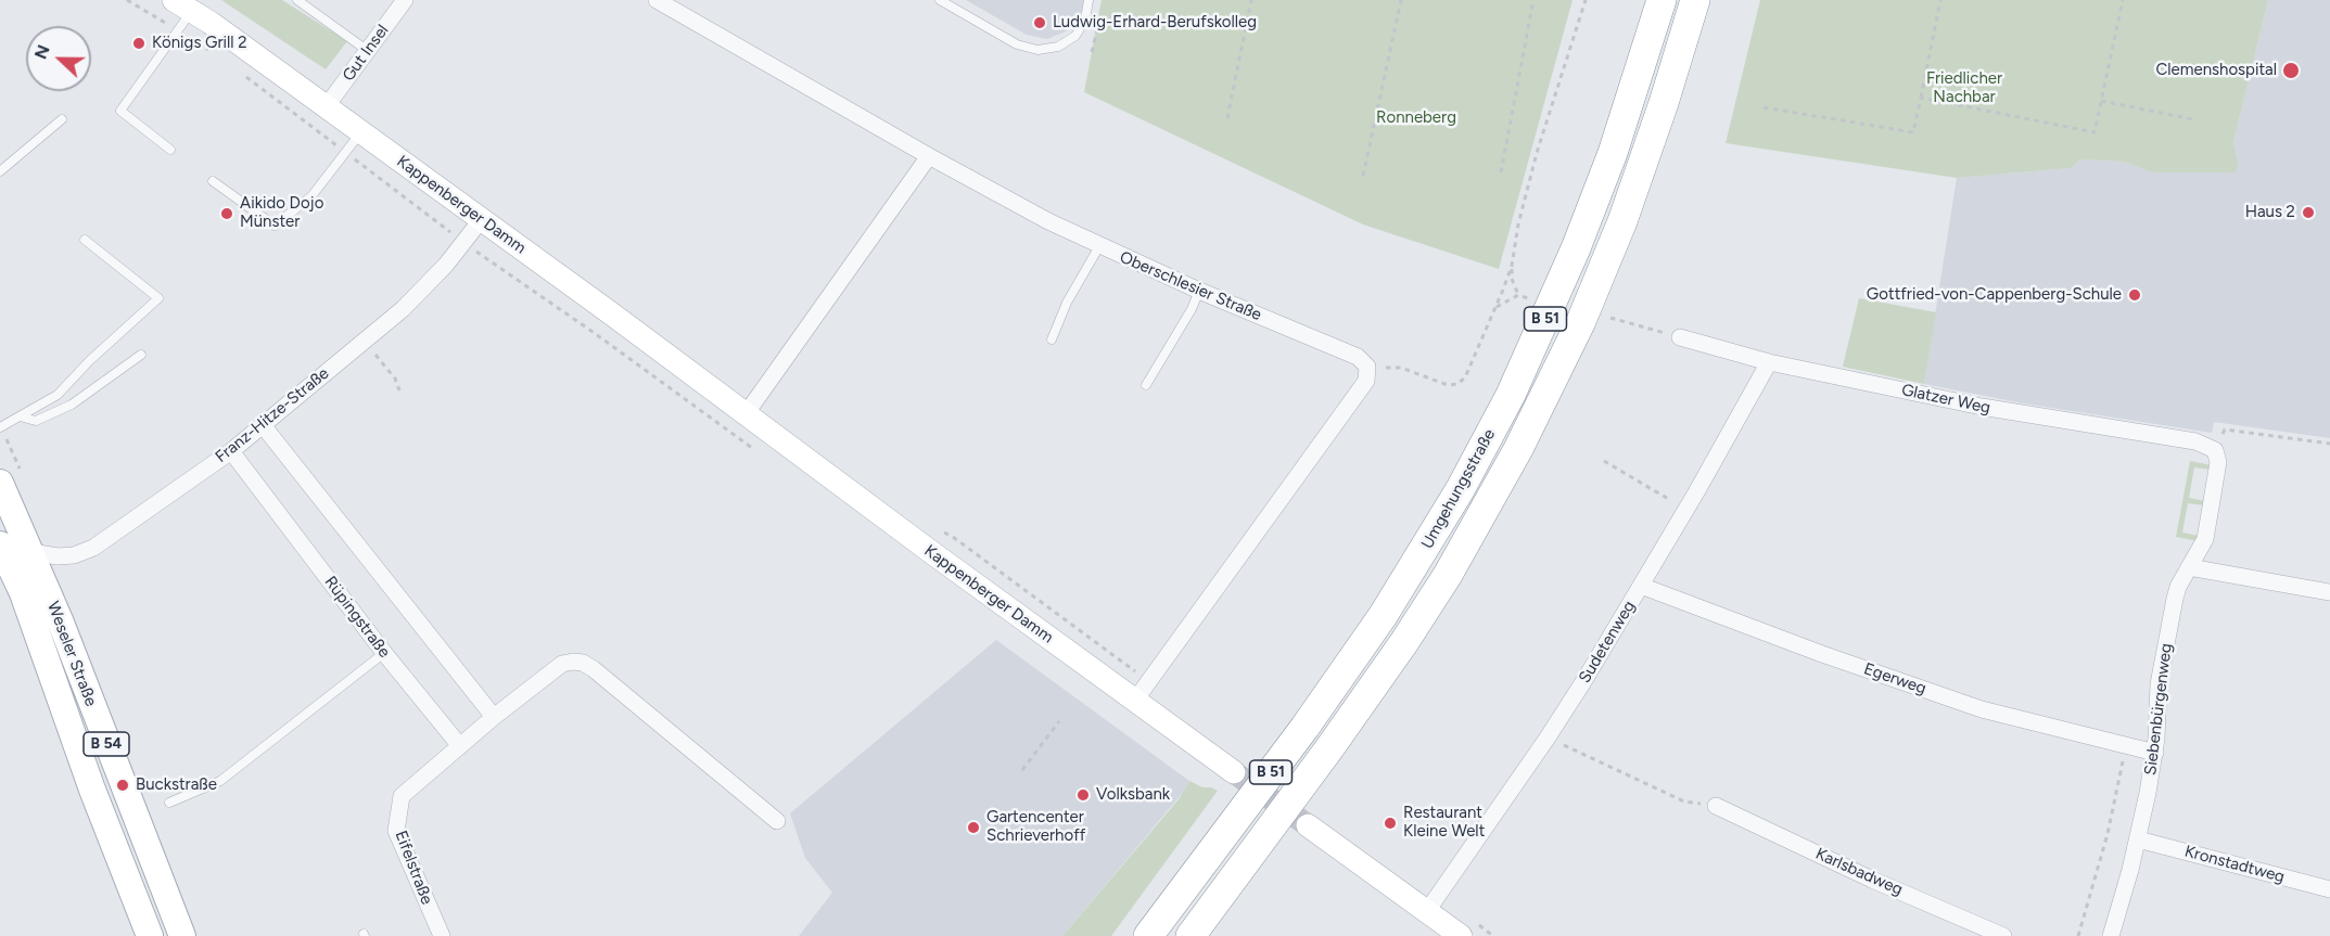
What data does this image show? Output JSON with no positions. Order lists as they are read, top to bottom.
{
  "streets": {
    "highway": ["B 51", "Umgehungsstraße"],
    "main road": ["Kappenberger Damm", "Weseler Straße", "B 54"],
    "street": [
      "Gut Insel",
      "Oberschlesier Straße",
      "Glatzer Weg",
      "Franz-Hitze-Straße",
      "Rüpingstraße",
      "Sudetenweg",
      "Egerweg",
      "Siebenbürgenweg",
      "Kronstadtweg",
      "Eifelstraße",
      "Karlsbadweg"
    ]
  },
  "crossings": [
    ["Gut Insel", "Kappenberger Damm"],
    ["Kappenberger Damm", "Franz-Hitze-Straße"],
    ["B 51", "Umgehungsstraße"],
    ["Glatzer Weg", "Sudetenweg"],
    ["Glatzer Weg", "Siebenbürgenweg"],
    ["Franz-Hitze-Straße", "Rüpingstraße"],
    ["Franz-Hitze-Straße", "Weseler Straße"],
    ["Rüpingstraße", "Eifelstraße"],
    ["Sudetenweg", "Egerweg"],
    ["Egerweg", "Siebenbürgenweg"],
    ["Siebenbürgenweg", "Kronstadtweg"]
  ],
  "parks": ["Friedlicher Nachbar", "Ronneberg"],
  "places": [
    "Ludwig-Erhard-Berufskolleg",
    "Königs Grill 2",
    "Clemenshospital",
    "Haus 2",
    "Aikido Dojo Münster",
    "Gottfried-von-Cappenberg-Schule",
    "Buckstraße",
    "Volksbank",
    "Restaurant Kleine Welt",
    "Gartencenter Schrieverhoff"
  ],
  "north": "left"
}
